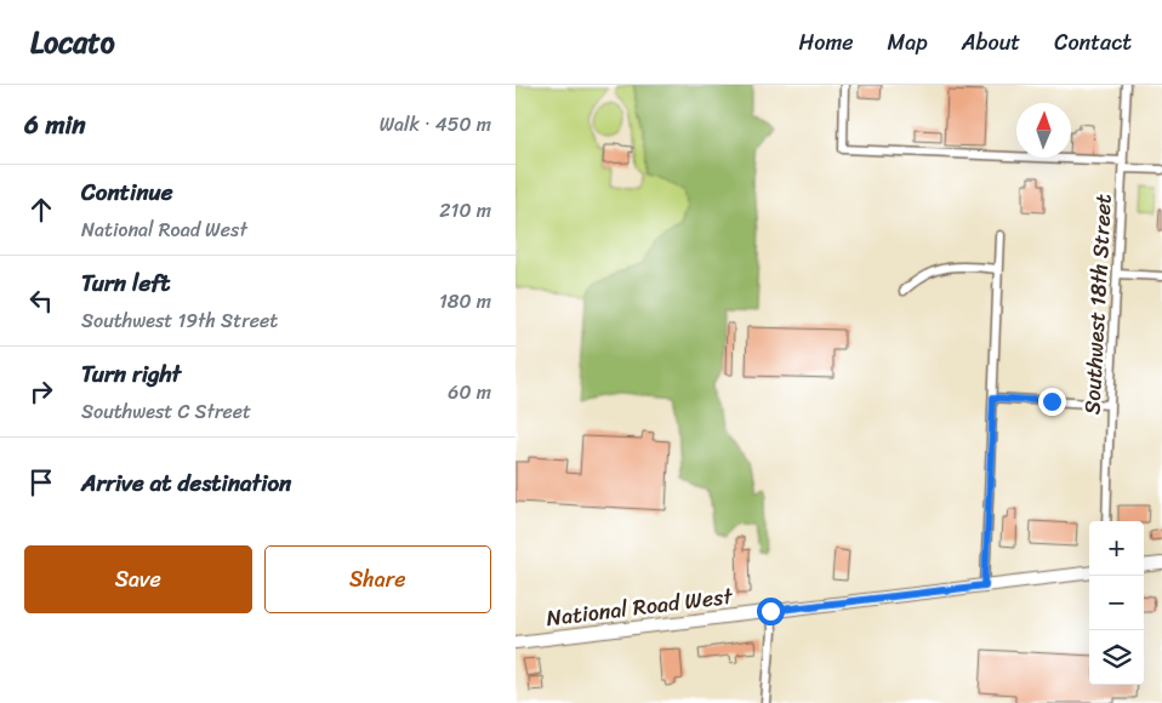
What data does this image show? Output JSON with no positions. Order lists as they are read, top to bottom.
{
  "streets": {
    "main road": ["National Road West"],
    "street": ["Southwest 18th Street"]
  },
  "north": "top",
  "page": {
    "header": "Locato",
    "nav": [
      "Home",
      "Map",
      "About",
      "Contact"
    ],
    "heading": ["6 min", "Walk · 450 m"],
    "list": [
      ["Continue", "National Road West", "210 m"],
      ["Turn left", "Southwest 19th Street", "180 m"],
      ["Turn right", "Southwest C Street", "60 m"],
      "Arrive at destination"
    ],
    "map_buttons": ["+", "−"],
    "buttons": ["Save", "Share"]
  }
}
